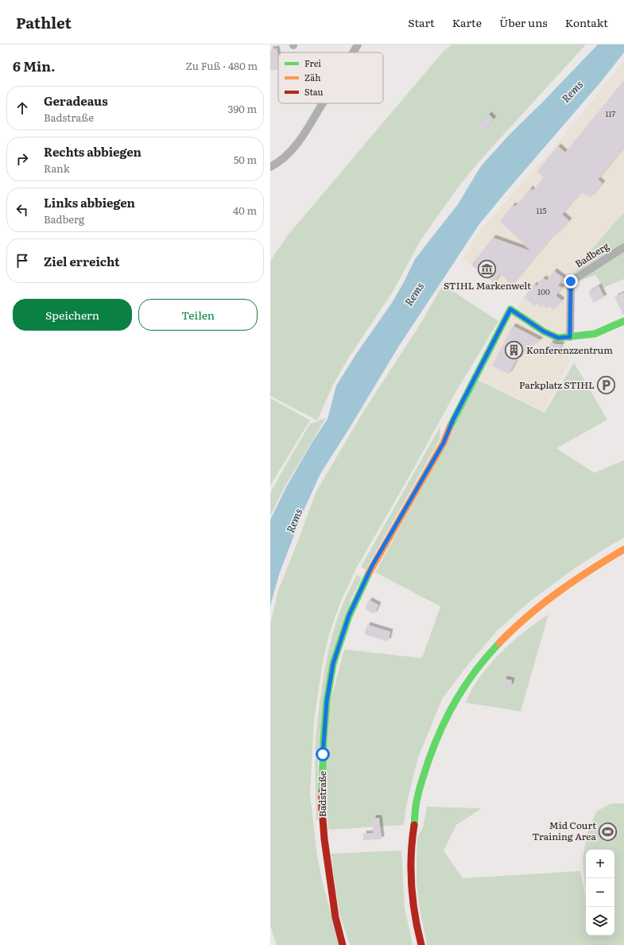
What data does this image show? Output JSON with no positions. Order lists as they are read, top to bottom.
{
  "streets": {
    "street": ["Badberg", "Badstraße"]
  },
  "crossings": [
    ["Badberg", "Badstraße"]
  ],
  "water": ["Rems"],
  "places": {
    "museum": ["STIHL Markenwelt"],
    "building": ["Konferenzzentrum"],
    "parking": ["Parkplatz STIHL"],
    "sports": ["Mid Court Training Area"]
  },
  "house_numbers": ["117", "115", "100"],
  "legend": ["Frei", "Zäh", "Stau"],
  "page": {
    "header": "Pathlet",
    "nav": [
      "Start",
      "Karte",
      "Über uns",
      "Kontakt"
    ],
    "heading": ["6 Min.", "Zu Fuß · 480 m"],
    "list": [
      ["Geradeaus", "Badstraße", "390 m"],
      ["Rechts abbiegen", "Rank", "50 m"],
      ["Links abbiegen", "Badberg", "40 m"],
      "Ziel erreicht"
    ],
    "buttons": ["Speichern", "Teilen"],
    "map_buttons": ["+", "−"]
  }
}
